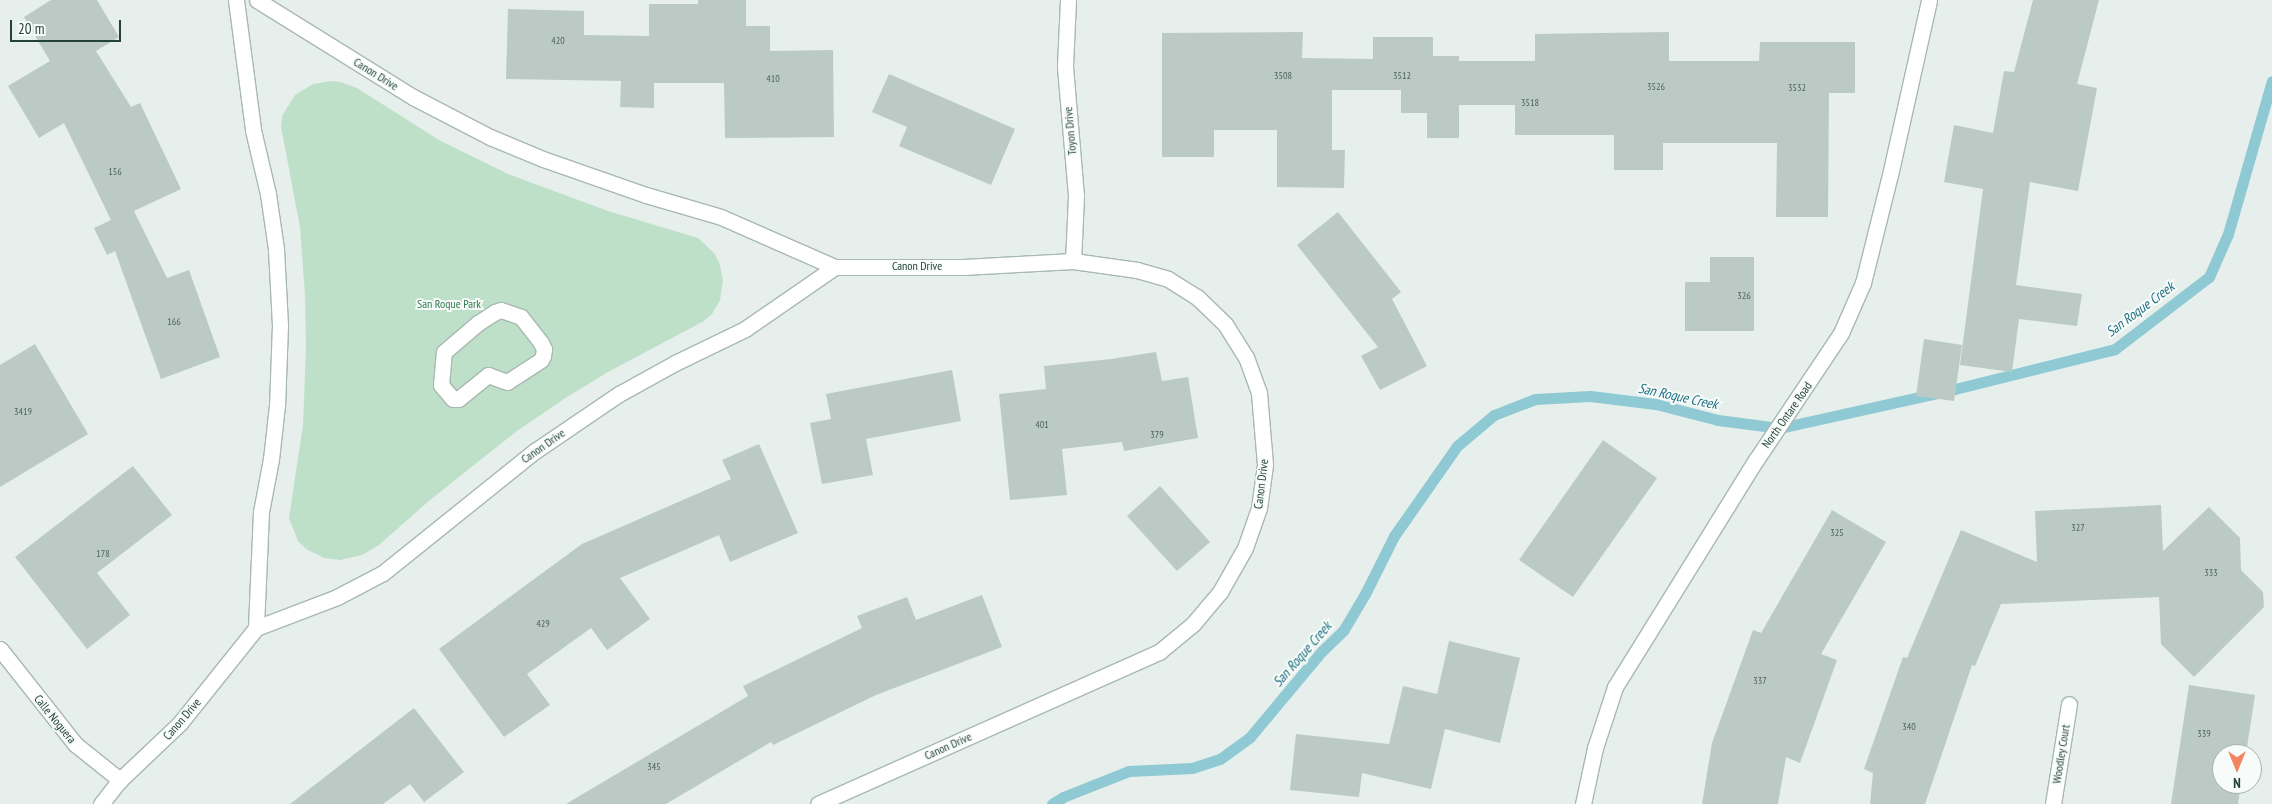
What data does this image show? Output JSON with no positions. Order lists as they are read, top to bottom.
{
  "streets": {
    "street": [
      "Canon Drive",
      "Toyon Drive",
      "North Ontare Road",
      "Calle Noguera",
      "Woodley Court"
    ]
  },
  "crossings": [
    ["Canon Drive", "Toyon Drive"],
    ["Canon Drive", "Calle Noguera"]
  ],
  "water": ["San Roque Creek"],
  "parks": ["San Roque Park"],
  "house_numbers": [
    "420",
    "3508",
    "3512",
    "410",
    "3526",
    "3532",
    "3518",
    "156",
    "326",
    "166",
    "3419",
    "401",
    "379",
    "327",
    "325",
    "178",
    "333",
    "429",
    "337",
    "340",
    "339",
    "345"
  ],
  "scale_bar": "20 m",
  "north": "bottom"
}
